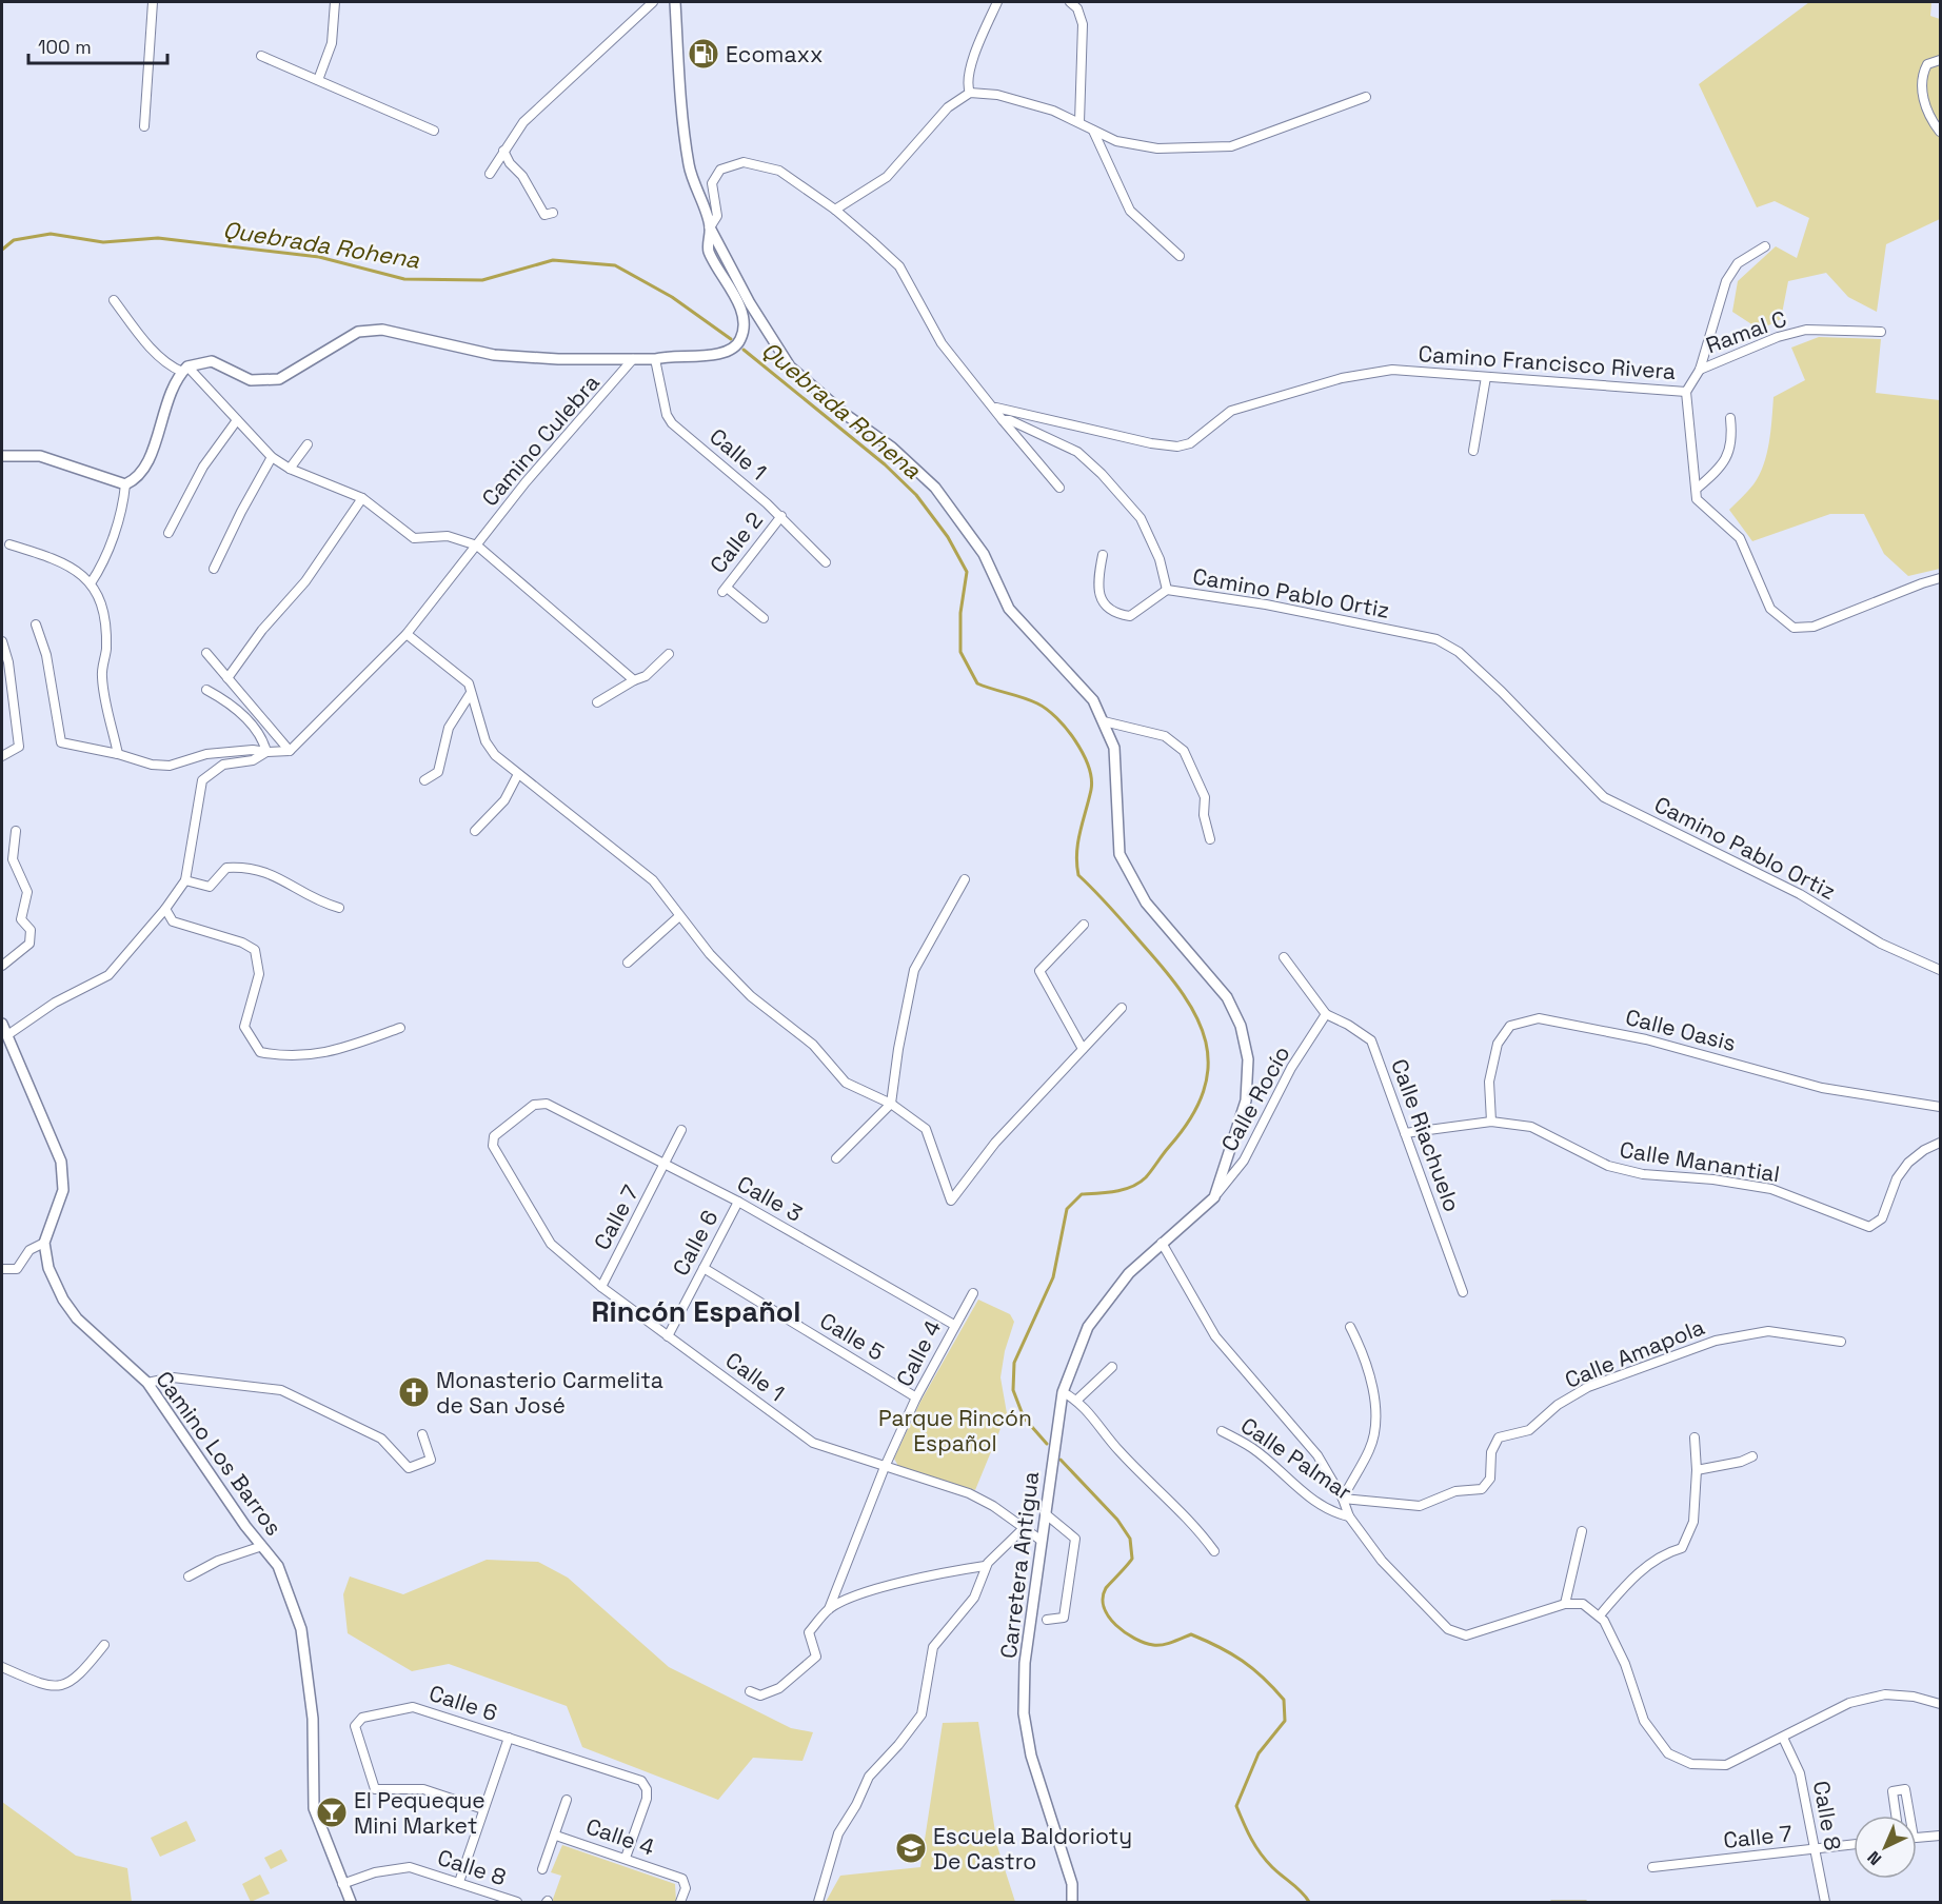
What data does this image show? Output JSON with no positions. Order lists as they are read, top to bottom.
{
  "streets": {
    "street": [
      "Ramal C",
      "Camino Francisco Rivera",
      "Camino Culebra",
      "Calle 1",
      "Calle 2",
      "Camino Pablo Ortiz",
      "Calle Oasis",
      "Calle Rocío",
      "Calle Riachuelo",
      "Calle Manantial",
      "Calle 3",
      "Calle 7",
      "Calle 6",
      "Calle 5",
      "Calle 4",
      "Calle Amapola",
      "Camino Los Barros",
      "Calle Palmar",
      "Carretera Antigua",
      "Calle 8"
    ]
  },
  "crossings": [
    ["Calle 1", "Calle 2"],
    ["Calle 1", "Calle 3"],
    ["Calle 1", "Calle 7"],
    ["Calle 1", "Calle 6"],
    ["Calle 1", "Calle 4"],
    ["Calle 1", "Carretera Antigua"],
    ["Calle Oasis", "Calle Manantial"],
    ["Calle Rocío", "Calle Riachuelo"],
    ["Calle Rocío", "Carretera Antigua"],
    ["Calle Riachuelo", "Calle Manantial"],
    ["Calle 3", "Calle 7"],
    ["Calle 3", "Calle 6"],
    ["Calle 3", "Calle 4"],
    ["Calle 7", "Calle 8"],
    ["Calle 6", "Calle 5"],
    ["Calle 6", "Calle 4"],
    ["Calle 5", "Calle 4"],
    ["Camino Los Barros", "Calle 8"]
  ],
  "districts": ["Rincón Español"],
  "water": ["Quebrada Rohena"],
  "parks": ["Parque Rincón Español"],
  "places": {
    "fuel station": ["Ecomaxx"],
    "church": ["Monasterio Carmelita de San José"],
    "bar": ["El Pequeque Mini Market"],
    "school or university": ["Escuela Baldorioty De Castro"]
  },
  "scale_bar": "100 m",
  "north": "bottom left"
}
